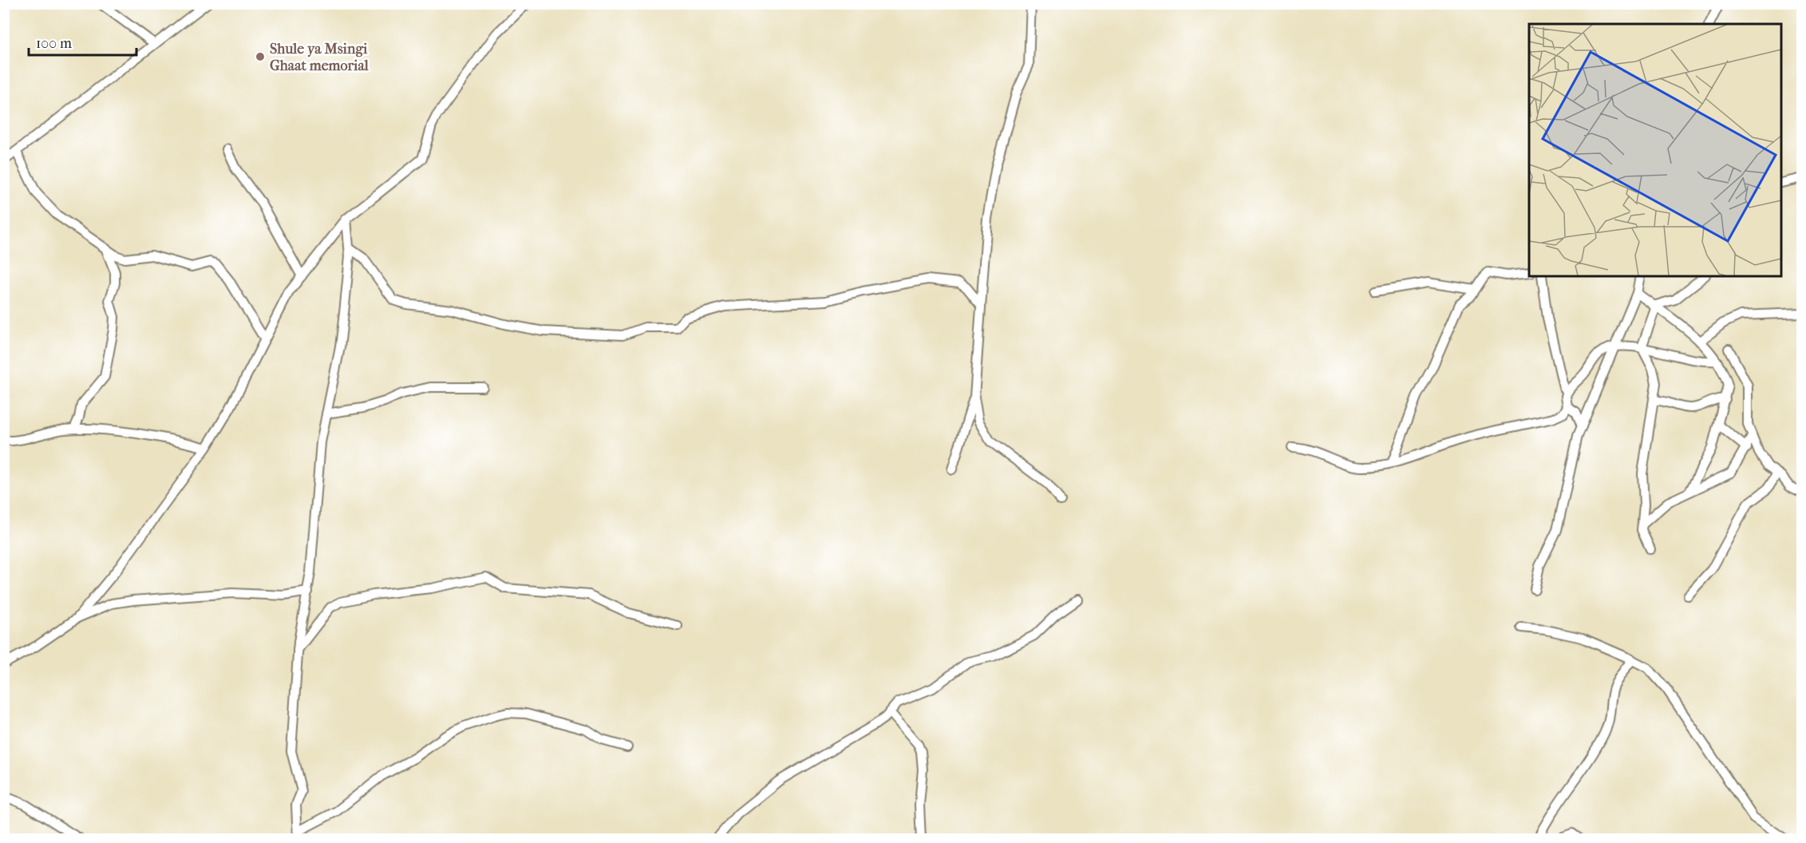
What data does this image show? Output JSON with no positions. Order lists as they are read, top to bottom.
{
  "places": ["Shule ya Msingi Ghaat memorial"],
  "scale_bar": "100 m"
}
